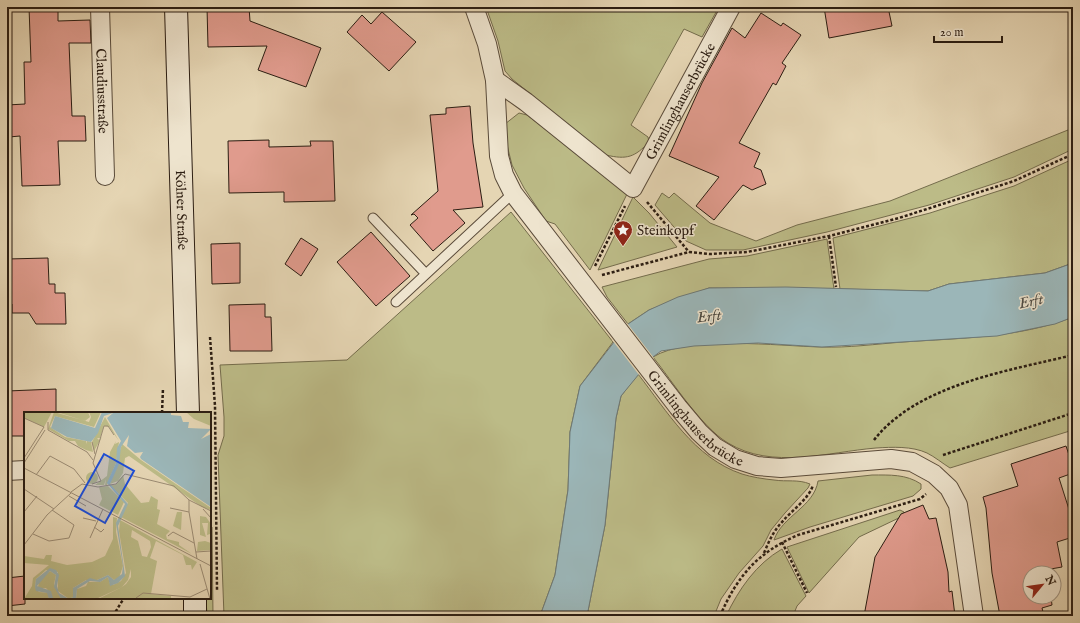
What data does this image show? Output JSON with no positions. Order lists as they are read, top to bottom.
{
  "streets": {
    "main road": ["Kölner Straße"],
    "street": ["Claudiusstraße", "Grimlinghauserbrücke"]
  },
  "water": ["Erft"],
  "places": {
    "place": ["Steinkopf"]
  },
  "scale_bar": "20 m",
  "north": "top right"
}
